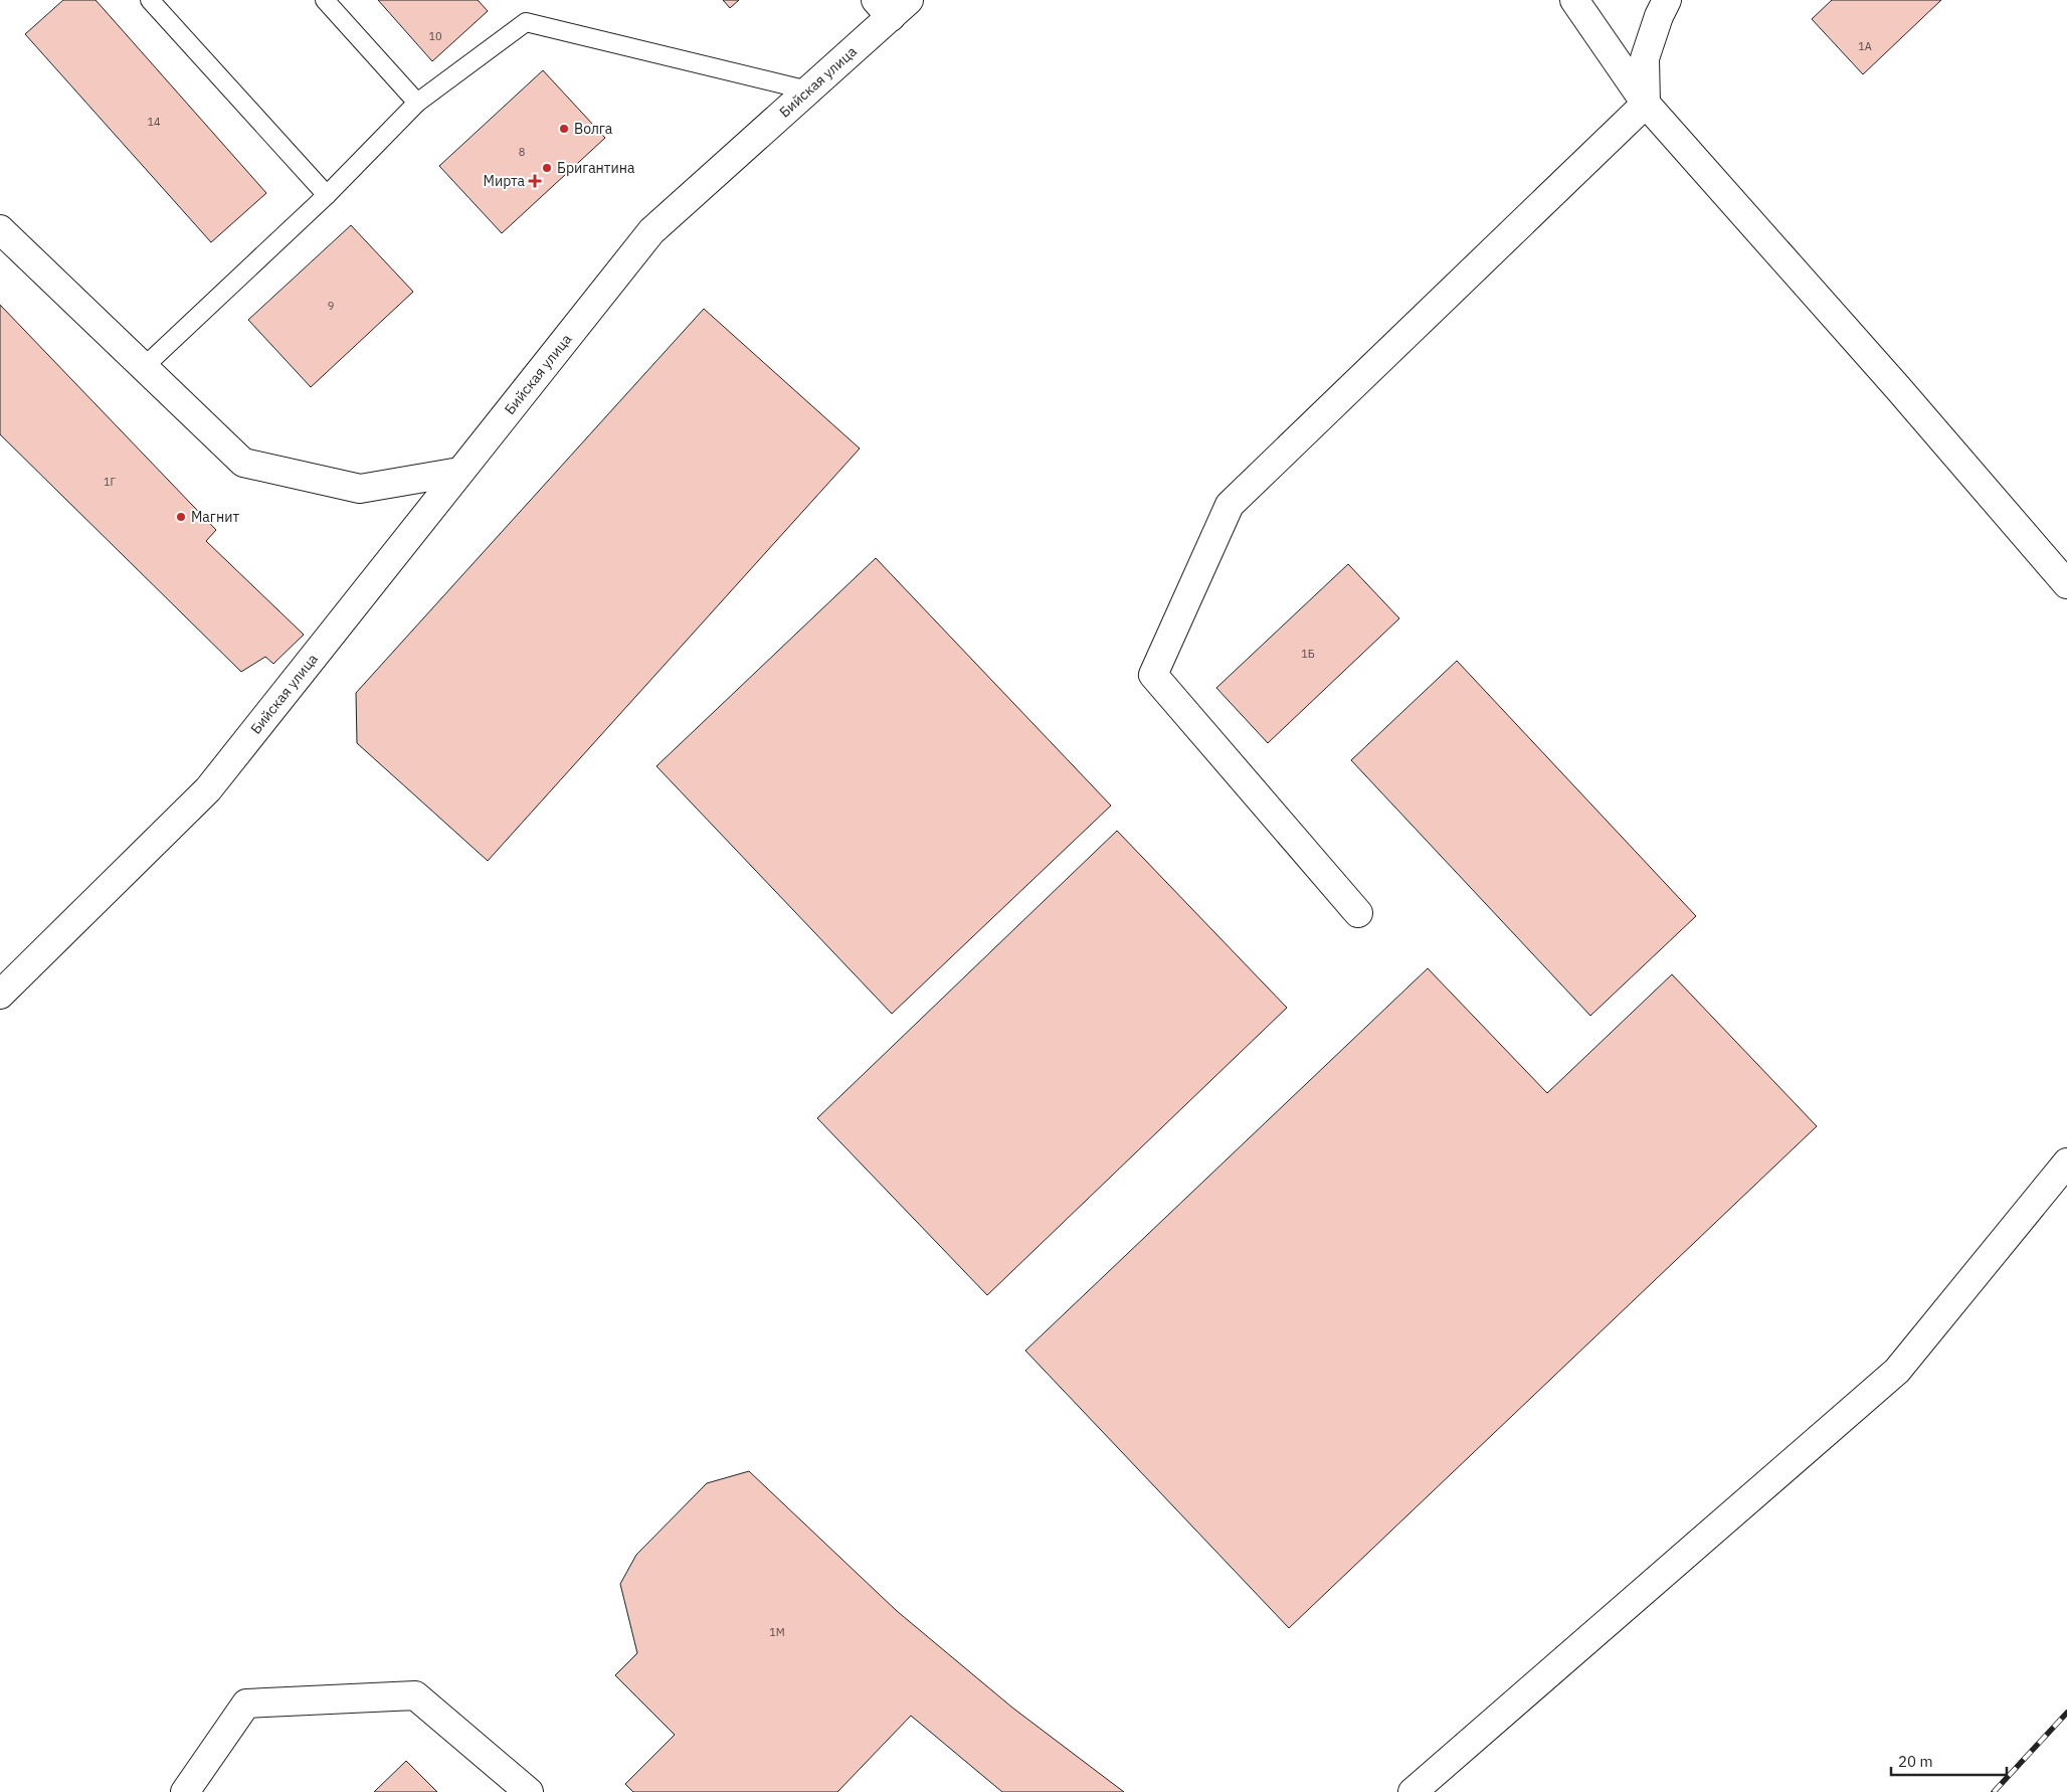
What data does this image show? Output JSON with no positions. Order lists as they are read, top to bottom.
{
  "streets": {
    "street": ["Бийская улица"]
  },
  "places": {
    "other": ["Волга", "Бригантина", "Магнит"],
    "health": ["Мирта"]
  },
  "house_numbers": [
    "10",
    "1А",
    "14",
    "8",
    "9",
    "1Г",
    "1Б",
    "1М"
  ],
  "scale_bar": "20 m"
}
